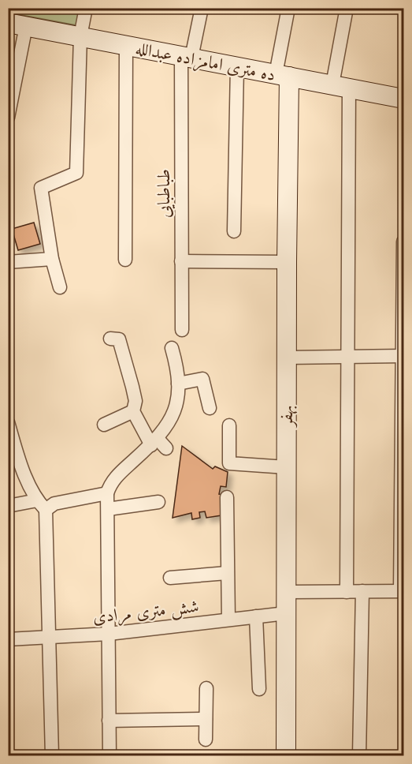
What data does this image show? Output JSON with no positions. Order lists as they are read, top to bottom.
{
  "streets": {
    "street": [
      "ده متری امامزاده عبدالله",
      "طباطبایی",
      "بهفر",
      "شش متری مرادی"
    ]
  },
  "crossings": [
    ["ده متری امامزاده عبدالله", "طباطبایی"],
    ["ده متری امامزاده عبدالله", "بهفر"],
    ["بهفر", "شش متری مرادی"]
  ]
}
